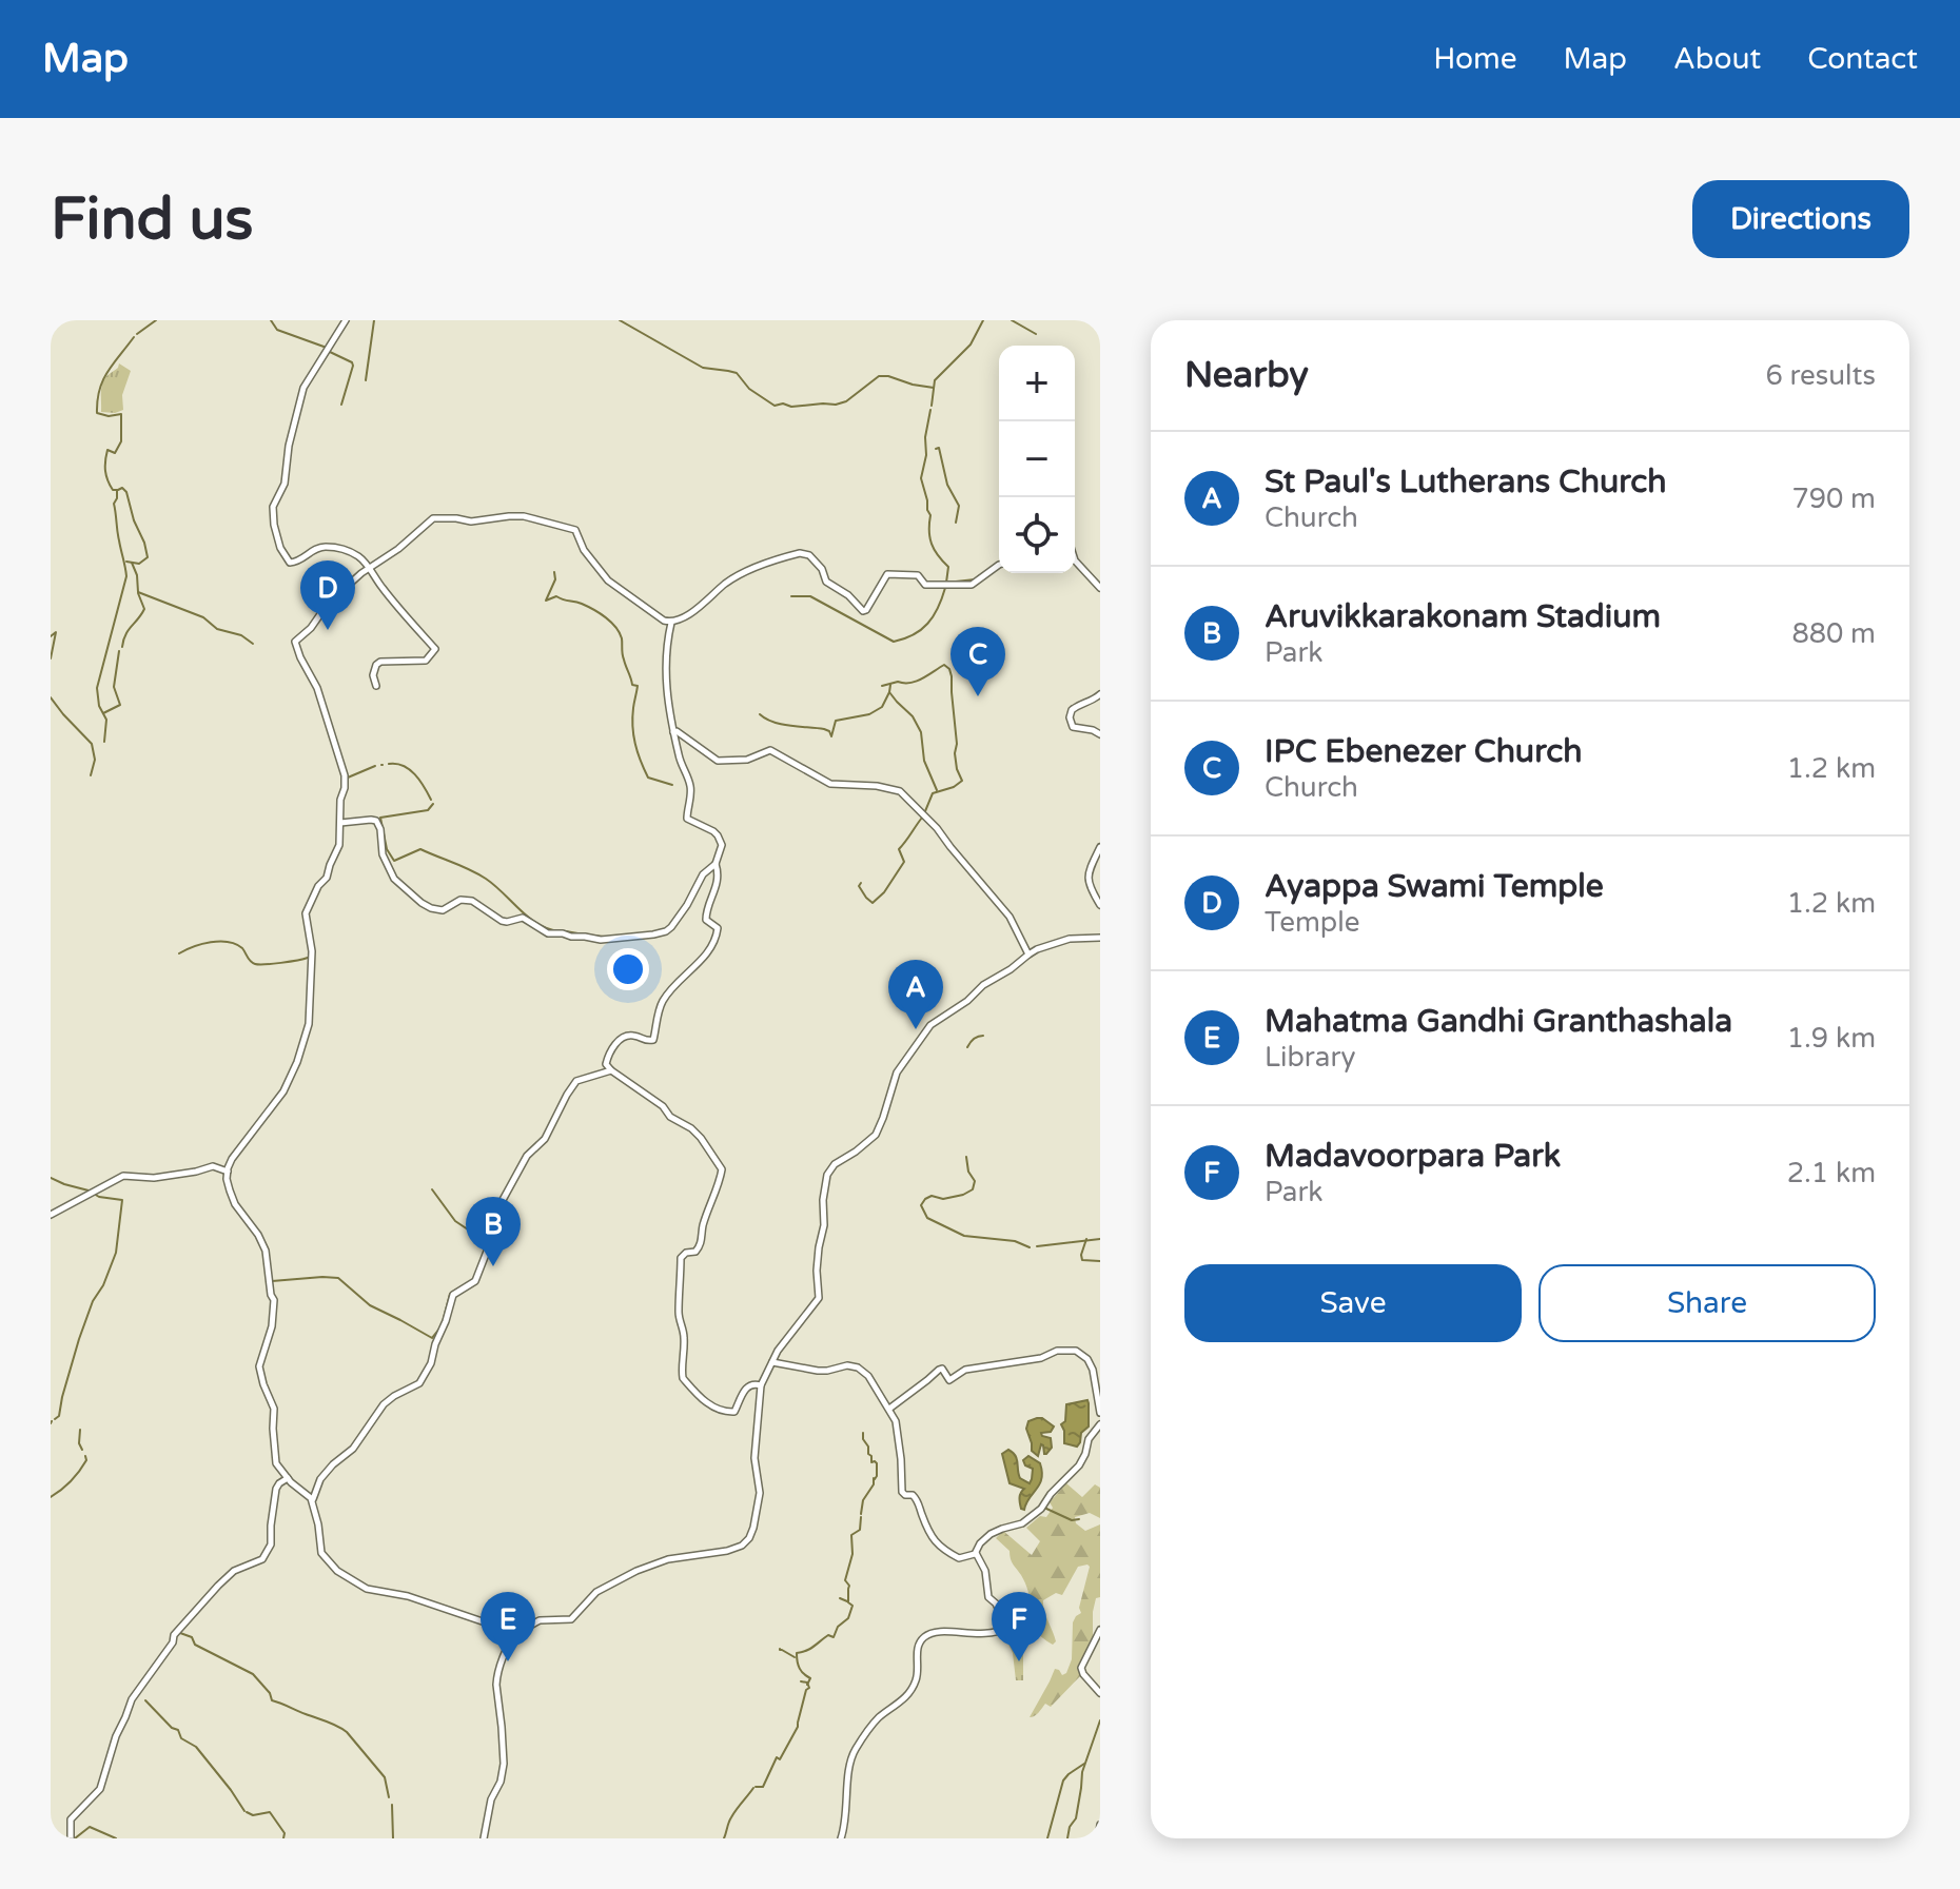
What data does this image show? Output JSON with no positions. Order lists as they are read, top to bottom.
{
  "page": {
    "header": "Map",
    "nav": [
      "Home",
      "Map",
      "About",
      "Contact"
    ],
    "buttons": [
      "Directions",
      ["Save", "Share"]
    ],
    "title": "Find us",
    "heading": ["Nearby", "6 results"],
    "map_buttons": ["+", "−"],
    "list": [
      {
        "mark": "A",
        "name": "St Paul's Lutherans Church",
        "note": "Church",
        "value": "790 m"
      },
      {
        "mark": "B",
        "name": "Aruvikkarakonam Stadium",
        "note": "Park",
        "value": "880 m"
      },
      {
        "mark": "C",
        "name": "IPC Ebenezer Church",
        "note": "Church",
        "value": "1.2 km"
      },
      {
        "mark": "D",
        "name": "Ayappa Swami Temple",
        "note": "Temple",
        "value": "1.2 km"
      },
      {
        "mark": "E",
        "name": "Mahatma Gandhi Granthashala",
        "note": "Library",
        "value": "1.9 km"
      },
      {
        "mark": "F",
        "name": "Madavoorpara Park",
        "note": "Park",
        "value": "2.1 km"
      }
    ],
    "pins": [
      "D",
      "C",
      "A",
      "B",
      "E",
      "F"
    ]
  }
}
